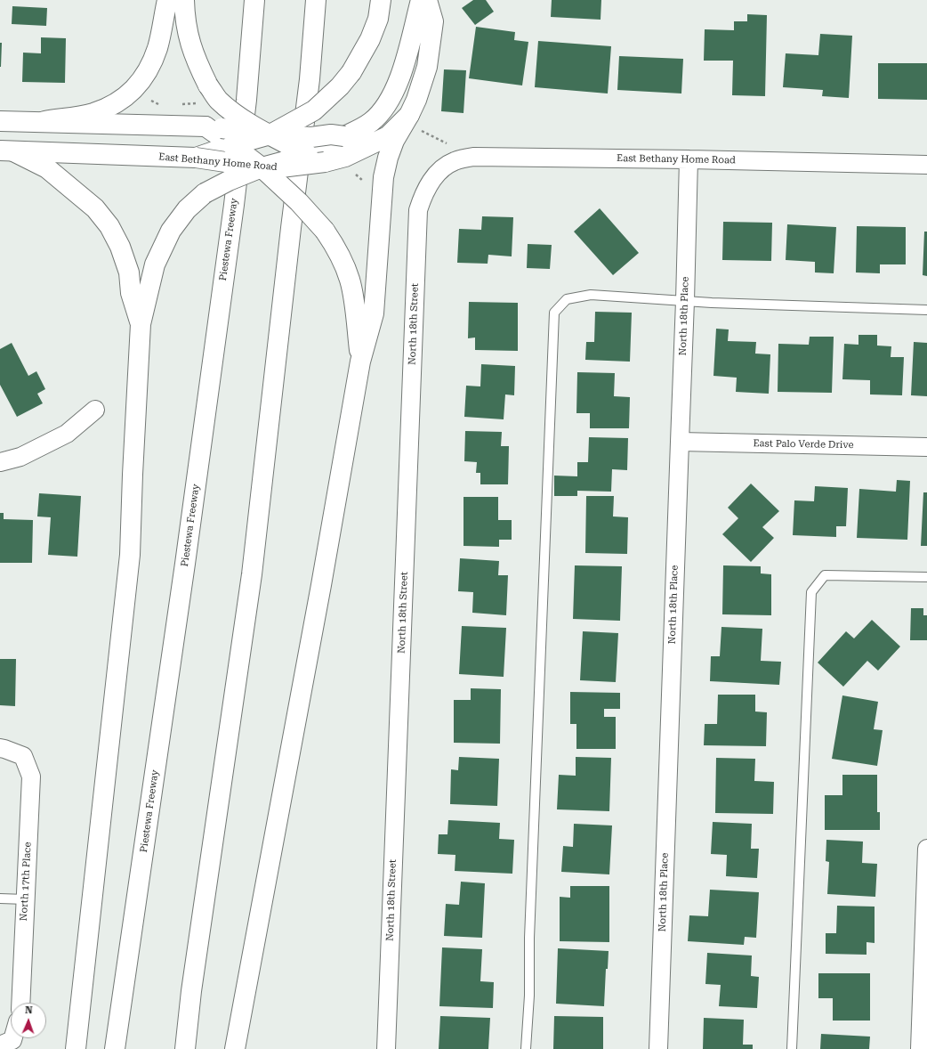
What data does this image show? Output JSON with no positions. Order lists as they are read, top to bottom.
{
  "streets": {
    "main road": ["East Bethany Home Road", "Piestewa Freeway"],
    "street": [
      "North 18th Place",
      "North 18th Street",
      "East Palo Verde Drive",
      "North 17th Place"
    ]
  },
  "crossings": [
    ["East Bethany Home Road", "North 18th Place"],
    ["East Bethany Home Road", "North 18th Street"],
    ["North 18th Place", "East Palo Verde Drive"]
  ],
  "north": "top"
}
